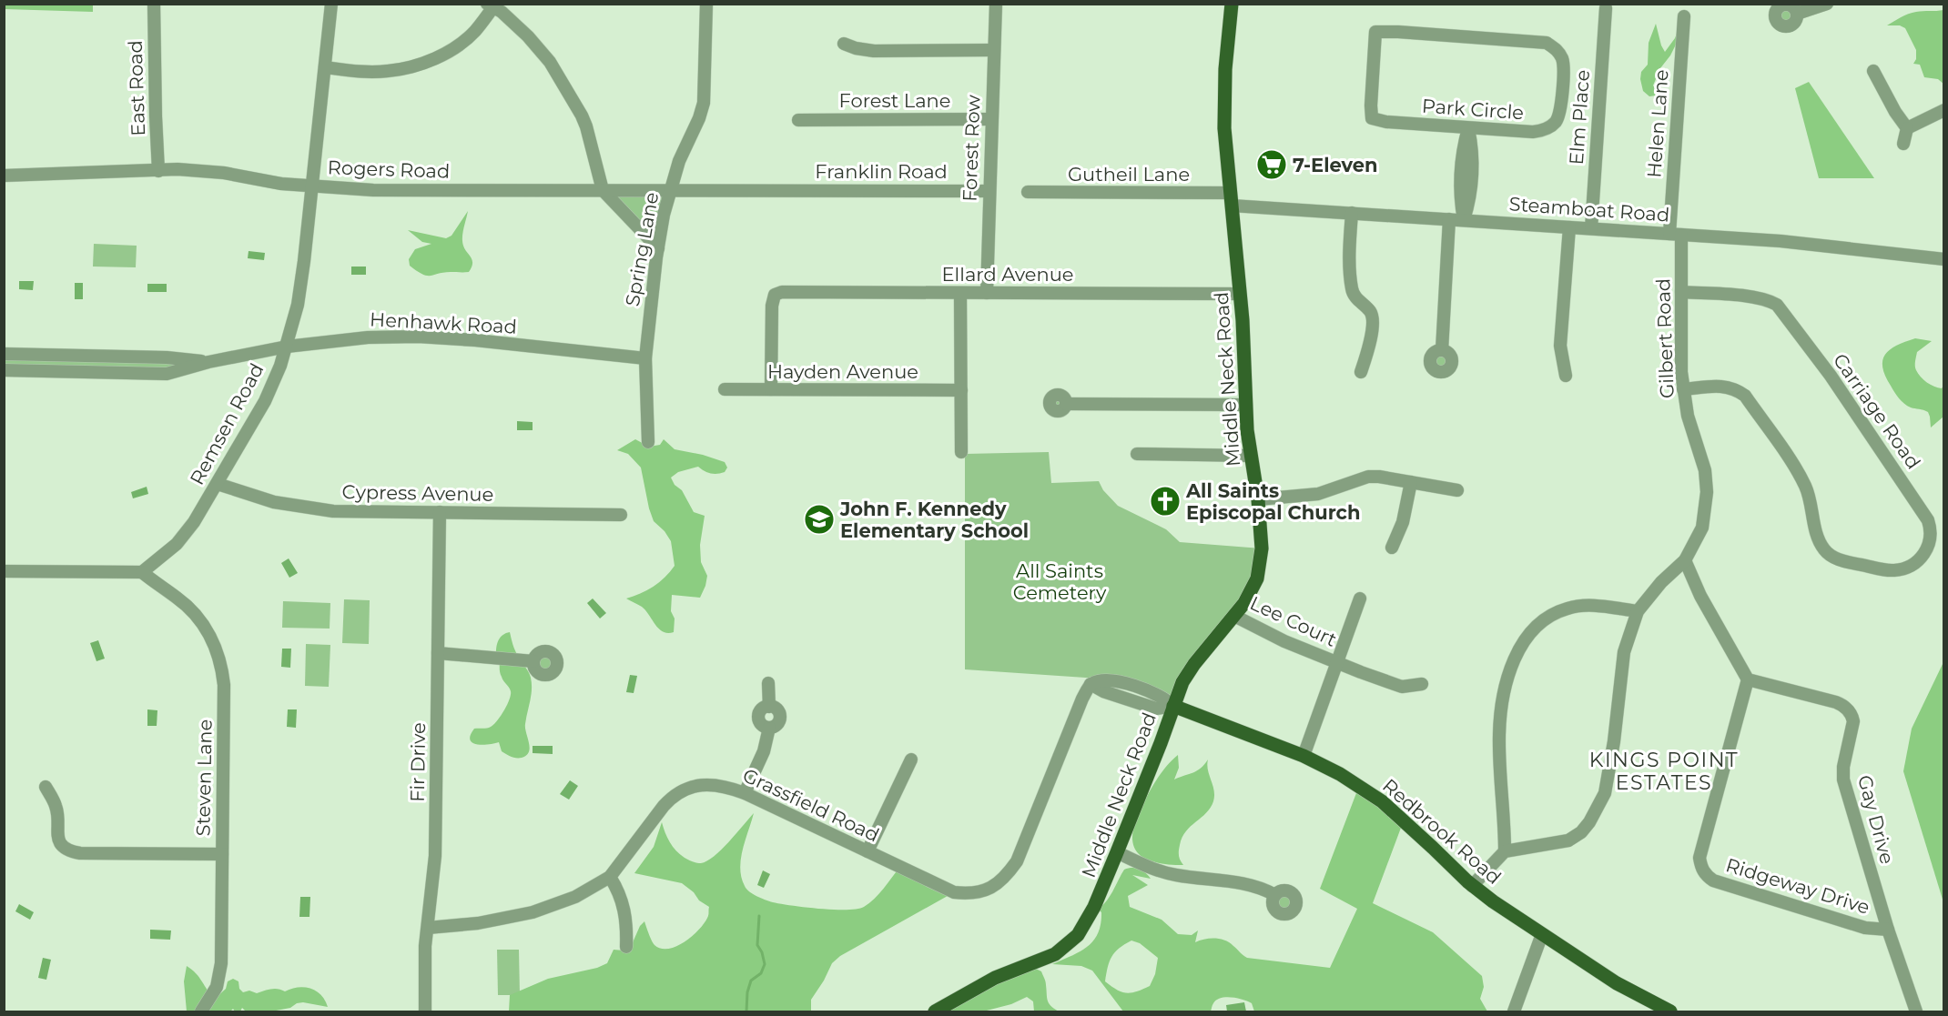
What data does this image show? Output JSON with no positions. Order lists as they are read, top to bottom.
{
  "streets": {
    "main road": ["Middle Neck Road", "Redbrook Road"],
    "street": [
      "East Road",
      "Forest Lane",
      "Park Circle",
      "Elm Place",
      "Helen Lane",
      "Forest Row",
      "Rogers Road",
      "Franklin Road",
      "Gutheil Lane",
      "Steamboat Road",
      "Spring Lane",
      "Ellard Avenue",
      "Henhawk Road",
      "Gilbert Road",
      "Hayden Avenue",
      "Carriage Road",
      "Remsen Road",
      "Cypress Avenue",
      "Lee Court",
      "Fir Drive",
      "Steven Lane",
      "Grassfield Road",
      "Gay Drive",
      "Ridgeway Drive"
    ]
  },
  "crossings": [
    ["East Road", "Rogers Road"],
    ["Forest Lane", "Forest Row"],
    ["Elm Place", "Steamboat Road"],
    ["Helen Lane", "Steamboat Road"],
    ["Helen Lane", "Gilbert Road"],
    ["Forest Row", "Franklin Road"],
    ["Forest Row", "Ellard Avenue"],
    ["Rogers Road", "Franklin Road"],
    ["Rogers Road", "Spring Lane"],
    ["Rogers Road", "Remsen Road"],
    ["Gutheil Lane", "Steamboat Road"],
    ["Gutheil Lane", "Middle Neck Road"],
    ["Steamboat Road", "Gilbert Road"],
    ["Steamboat Road", "Middle Neck Road"],
    ["Spring Lane", "Henhawk Road"],
    ["Ellard Avenue", "Hayden Avenue"],
    ["Ellard Avenue", "Middle Neck Road"],
    ["Henhawk Road", "Remsen Road"],
    ["Gilbert Road", "Carriage Road"],
    ["Middle Neck Road", "Lee Court"],
    ["Middle Neck Road", "Grassfield Road"],
    ["Middle Neck Road", "Redbrook Road"],
    ["Remsen Road", "Cypress Avenue"],
    ["Remsen Road", "Steven Lane"],
    ["Cypress Avenue", "Fir Drive"],
    ["Fir Drive", "Grassfield Road"],
    ["Grassfield Road", "Redbrook Road"],
    ["Gay Drive", "Ridgeway Drive"]
  ],
  "districts": ["KINGS POINT ESTATES"],
  "parks": ["All Saints Cemetery"],
  "places": {
    "supermarket": ["7-Eleven"],
    "church": ["All Saints Episcopal Church"],
    "school or university": ["John F. Kennedy Elementary School"]
  }
}
